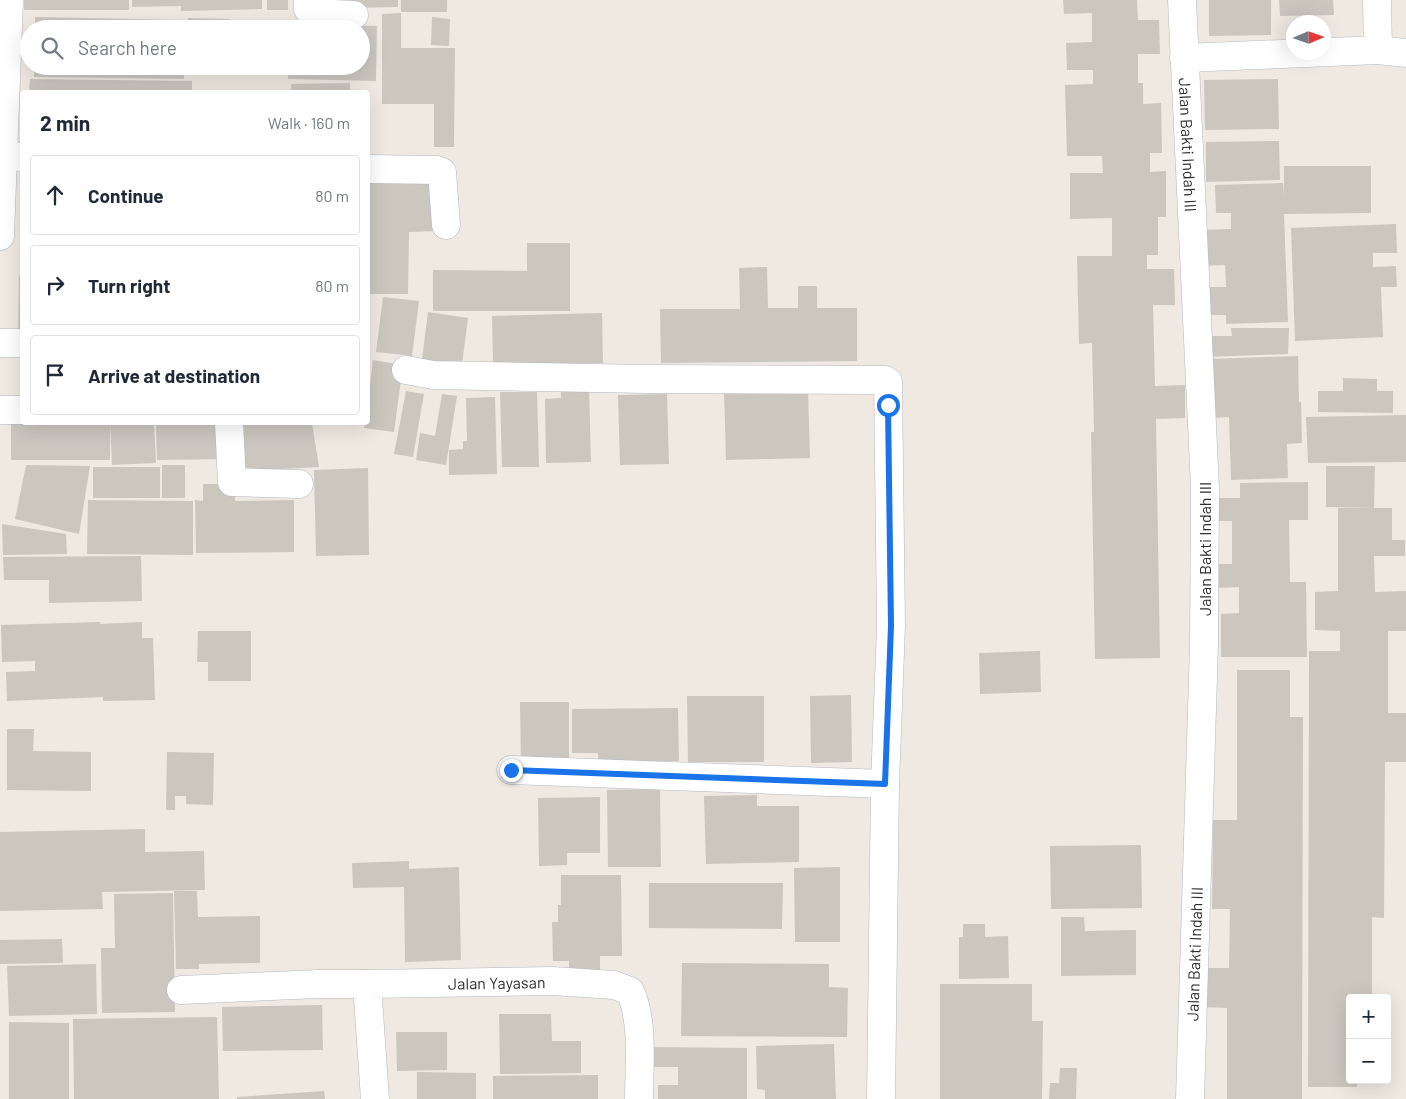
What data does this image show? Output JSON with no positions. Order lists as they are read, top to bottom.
{
  "streets": {
    "street": ["Jalan Bakti Indah III", "Jalan Yayasan"]
  },
  "north": "right",
  "page": {
    "search": "Search here",
    "heading": ["2 min", "Walk · 160 m"],
    "list": [
      ["Continue", "80 m"],
      ["Turn right", "80 m"],
      "Arrive at destination"
    ],
    "map_buttons": ["+", "−"]
  }
}
